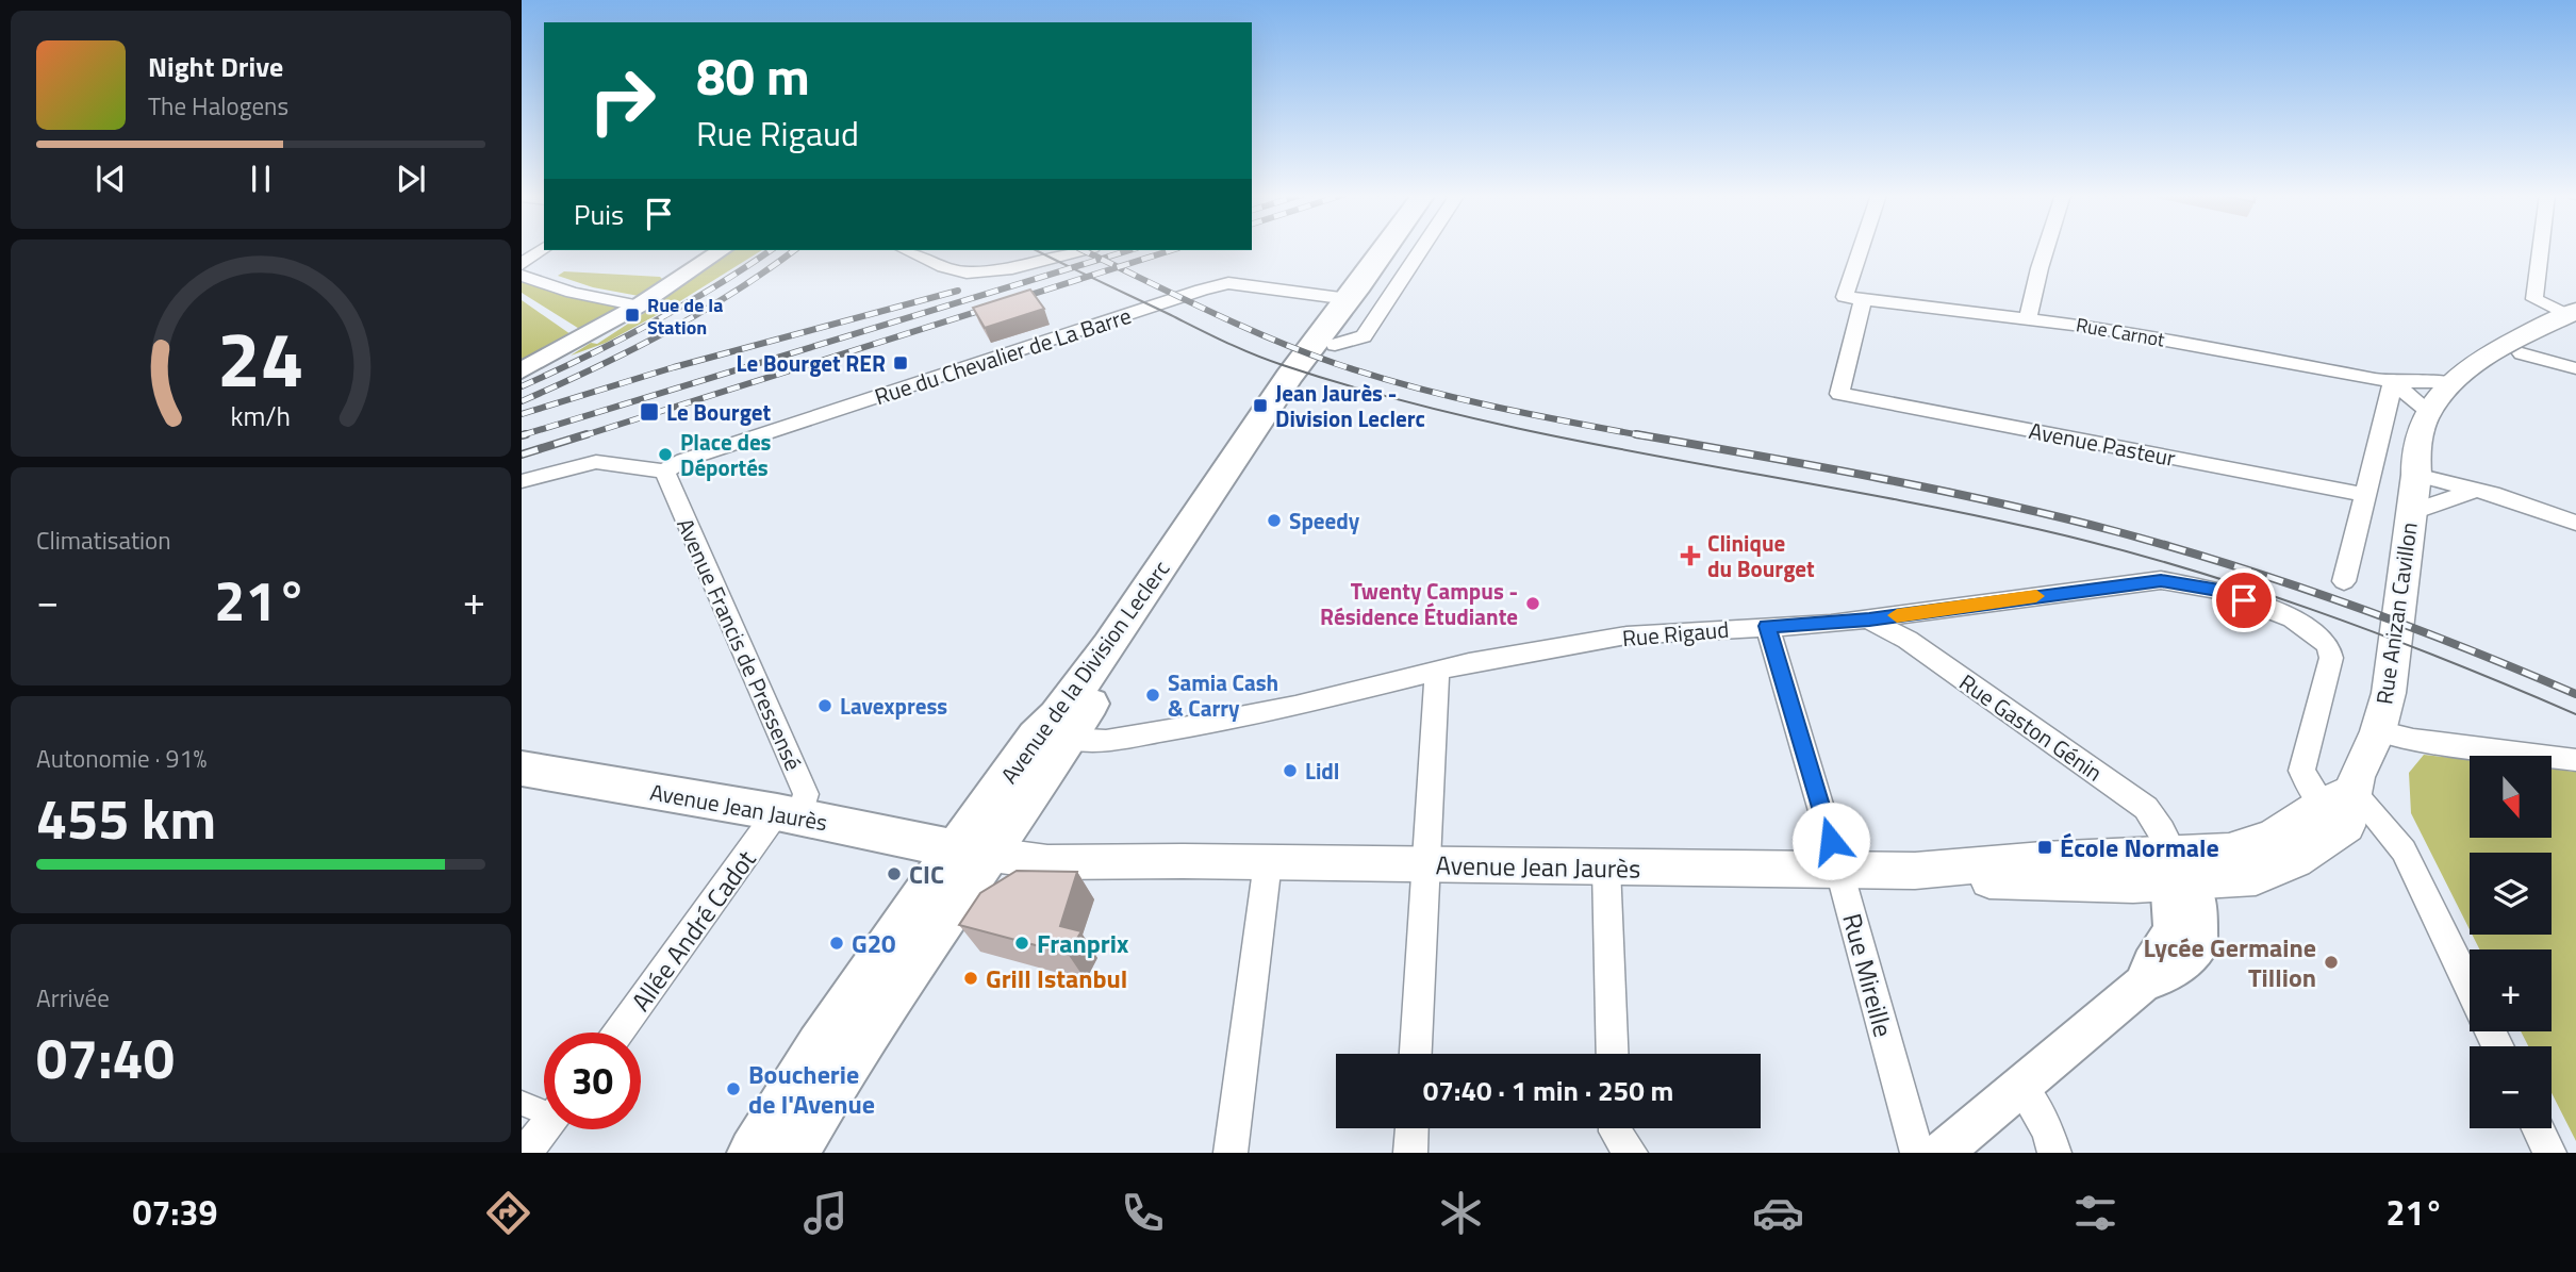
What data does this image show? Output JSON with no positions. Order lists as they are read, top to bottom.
{
  "streets": {
    "main road": ["Rue Anizan Cavillon", "Avenue de la Division Leclerc", "Avenue Jean Jaurès"],
    "street": [
      "Rue Carnot",
      "Rue du Chevalier de La Barre",
      "Avenue Pasteur",
      "Rue Rigaud",
      "Avenue Francis de Pressensé",
      "Rue Gaston Génin",
      "Allée André Cadot",
      "Rue Mireille"
    ]
  },
  "crossings": [
    ["Rue Carnot", "Avenue Pasteur"],
    ["Rue Carnot", "Rue Anizan Cavillon"],
    ["Rue du Chevalier de La Barre", "Avenue Francis de Pressensé"],
    ["Rue du Chevalier de La Barre", "Avenue de la Division Leclerc"],
    ["Rue Anizan Cavillon", "Rue Rigaud"],
    ["Rue Anizan Cavillon", "Rue Gaston Génin"],
    ["Rue Anizan Cavillon", "Avenue Jean Jaurès"],
    ["Rue Rigaud", "Avenue de la Division Leclerc"],
    ["Rue Rigaud", "Rue Gaston Génin"],
    ["Rue Rigaud", "Rue Mireille"],
    ["Avenue Francis de Pressensé", "Avenue Jean Jaurès"],
    ["Avenue Francis de Pressensé", "Allée André Cadot"],
    ["Avenue de la Division Leclerc", "Avenue Jean Jaurès"],
    ["Rue Gaston Génin", "Avenue Jean Jaurès"],
    ["Avenue Jean Jaurès", "Allée André Cadot"],
    ["Avenue Jean Jaurès", "Rue Mireille"]
  ],
  "places": {
    "transit": [
      "Rue de la Station",
      "Le Bourget RER",
      "Jean Jaurès - Division Leclerc",
      "Le Bourget",
      "École Normale"
    ],
    "other": [
      "Place des Déportés",
      "Speedy",
      "Twenty Campus - Résidence Étudiante",
      "Samia Cash & Carry",
      "Lavexpress",
      "Lidl",
      "CIC",
      "G20",
      "Franprix",
      "Lycée Germaine Tillion",
      "Grill Istanbul",
      "Boucherie de l'Avenue"
    ],
    "health": ["Clinique du Bourget"]
  },
  "north": "bottom",
  "page": {
    "turn": ["80 m", "Rue Rigaud"],
    "song": ["Night Drive", "The Halogens"],
    "then": "Puis",
    "tile": [
      "Climatisation",
      ["Autonomie · 91%", "455 km"],
      ["Arrivée", "07:40"]
    ],
    "heat": ["−", "21°", "+"],
    "map_buttons": ["+", "−"],
    "limit": "30",
    "trip": "07:40 · 1 min · 250 m",
    "tabs": ["07:39", "21°"],
    "gauge": ["24", "km/h"]
  }
}
